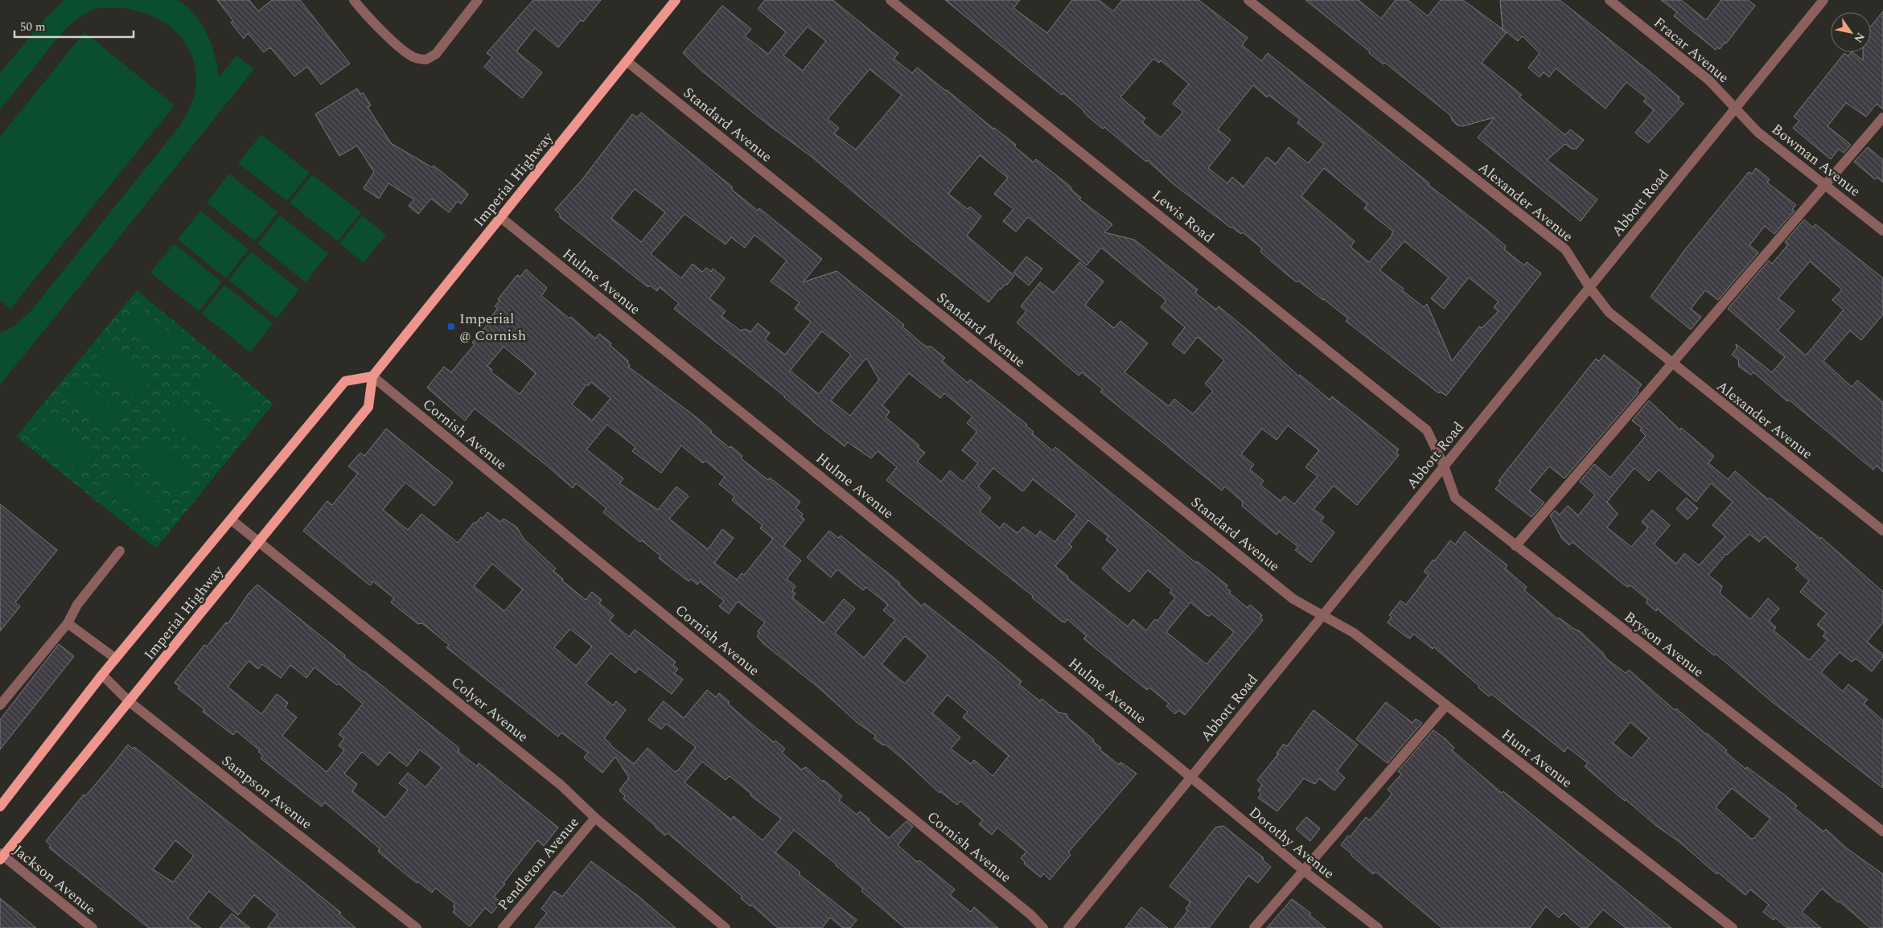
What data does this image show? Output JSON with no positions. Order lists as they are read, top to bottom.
{
  "streets": {
    "main road": ["Imperial Highway"],
    "street": [
      "Fracar Avenue",
      "Standard Avenue",
      "Bowman Avenue",
      "Alexander Avenue",
      "Abbott Road",
      "Lewis Road",
      "Hulme Avenue",
      "Cornish Avenue",
      "Bryson Avenue",
      "Colyer Avenue",
      "Hunt Avenue",
      "Sampson Avenue",
      "Dorothy Avenue",
      "Pendleton Avenue",
      "Jackson Avenue"
    ]
  },
  "crossings": [
    ["Fracar Avenue", "Bowman Avenue"],
    ["Fracar Avenue", "Abbott Road"],
    ["Standard Avenue", "Imperial Highway"],
    ["Standard Avenue", "Abbott Road"],
    ["Standard Avenue", "Hunt Avenue"],
    ["Bowman Avenue", "Abbott Road"],
    ["Imperial Highway", "Hulme Avenue"],
    ["Imperial Highway", "Cornish Avenue"],
    ["Imperial Highway", "Colyer Avenue"],
    ["Imperial Highway", "Sampson Avenue"],
    ["Imperial Highway", "Jackson Avenue"],
    ["Alexander Avenue", "Abbott Road"],
    ["Abbott Road", "Lewis Road"],
    ["Abbott Road", "Hulme Avenue"],
    ["Abbott Road", "Bryson Avenue"],
    ["Abbott Road", "Hunt Avenue"],
    ["Abbott Road", "Dorothy Avenue"],
    ["Lewis Road", "Bryson Avenue"],
    ["Hulme Avenue", "Dorothy Avenue"],
    ["Colyer Avenue", "Pendleton Avenue"]
  ],
  "places": {
    "transit": ["Imperial @ Cornish"]
  },
  "scale_bar": "50 m",
  "north": "bottom right"
}
